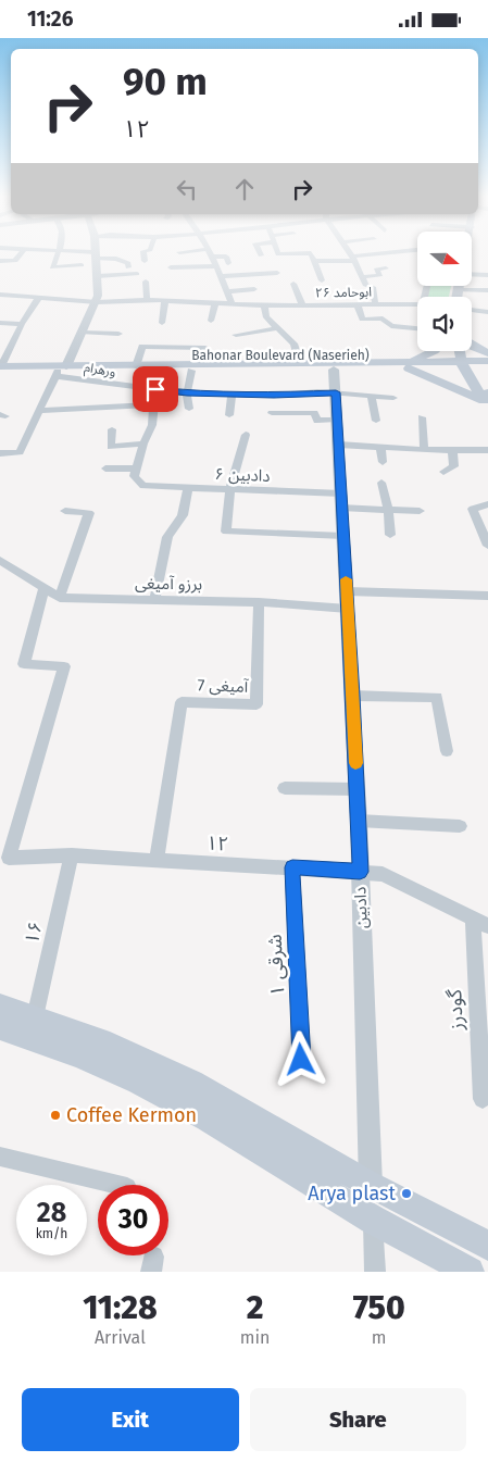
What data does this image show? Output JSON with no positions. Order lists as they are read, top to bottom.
{
  "streets": {
    "main road": ["Bahonar Boulevard (Naserieh)"],
    "street": [
      "ابوحامد ۲۶",
      "ورهرام",
      "دادبین ۶",
      "برزو آمیغی",
      "آمیغی 7",
      "۱۲",
      "دادبین",
      "۱۶",
      "۱ شرقی",
      "گودرز"
    ]
  },
  "crossings": [
    ["Bahonar Boulevard (Naserieh)", "ورهرام"],
    ["Bahonar Boulevard (Naserieh)", "دادبین"],
    ["ورهرام", "دادبین"],
    ["دادبین ۶", "دادبین"],
    ["برزو آمیغی", "آمیغی 7"],
    ["برزو آمیغی", "۱۲"],
    ["برزو آمیغی", "دادبین"],
    ["آمیغی 7", "۱۲"],
    ["۱۲", "دادبین"],
    ["۱۲", "۱۶"],
    ["۱۲", "۱ شرقی"],
    ["۱۲", "گودرز"]
  ],
  "places": ["Coffee Kermon", "Arya plast"],
  "north": "right",
  "page": {
    "status": "11:26",
    "turn": ["90 m", "۱۲"],
    "speed": "28 km/h",
    "limit": "30",
    "eta": [
      "11:28",
      "Arrival",
      "2",
      "min",
      "750",
      "m"
    ],
    "buttons": ["Exit", "Share"]
  }
}
